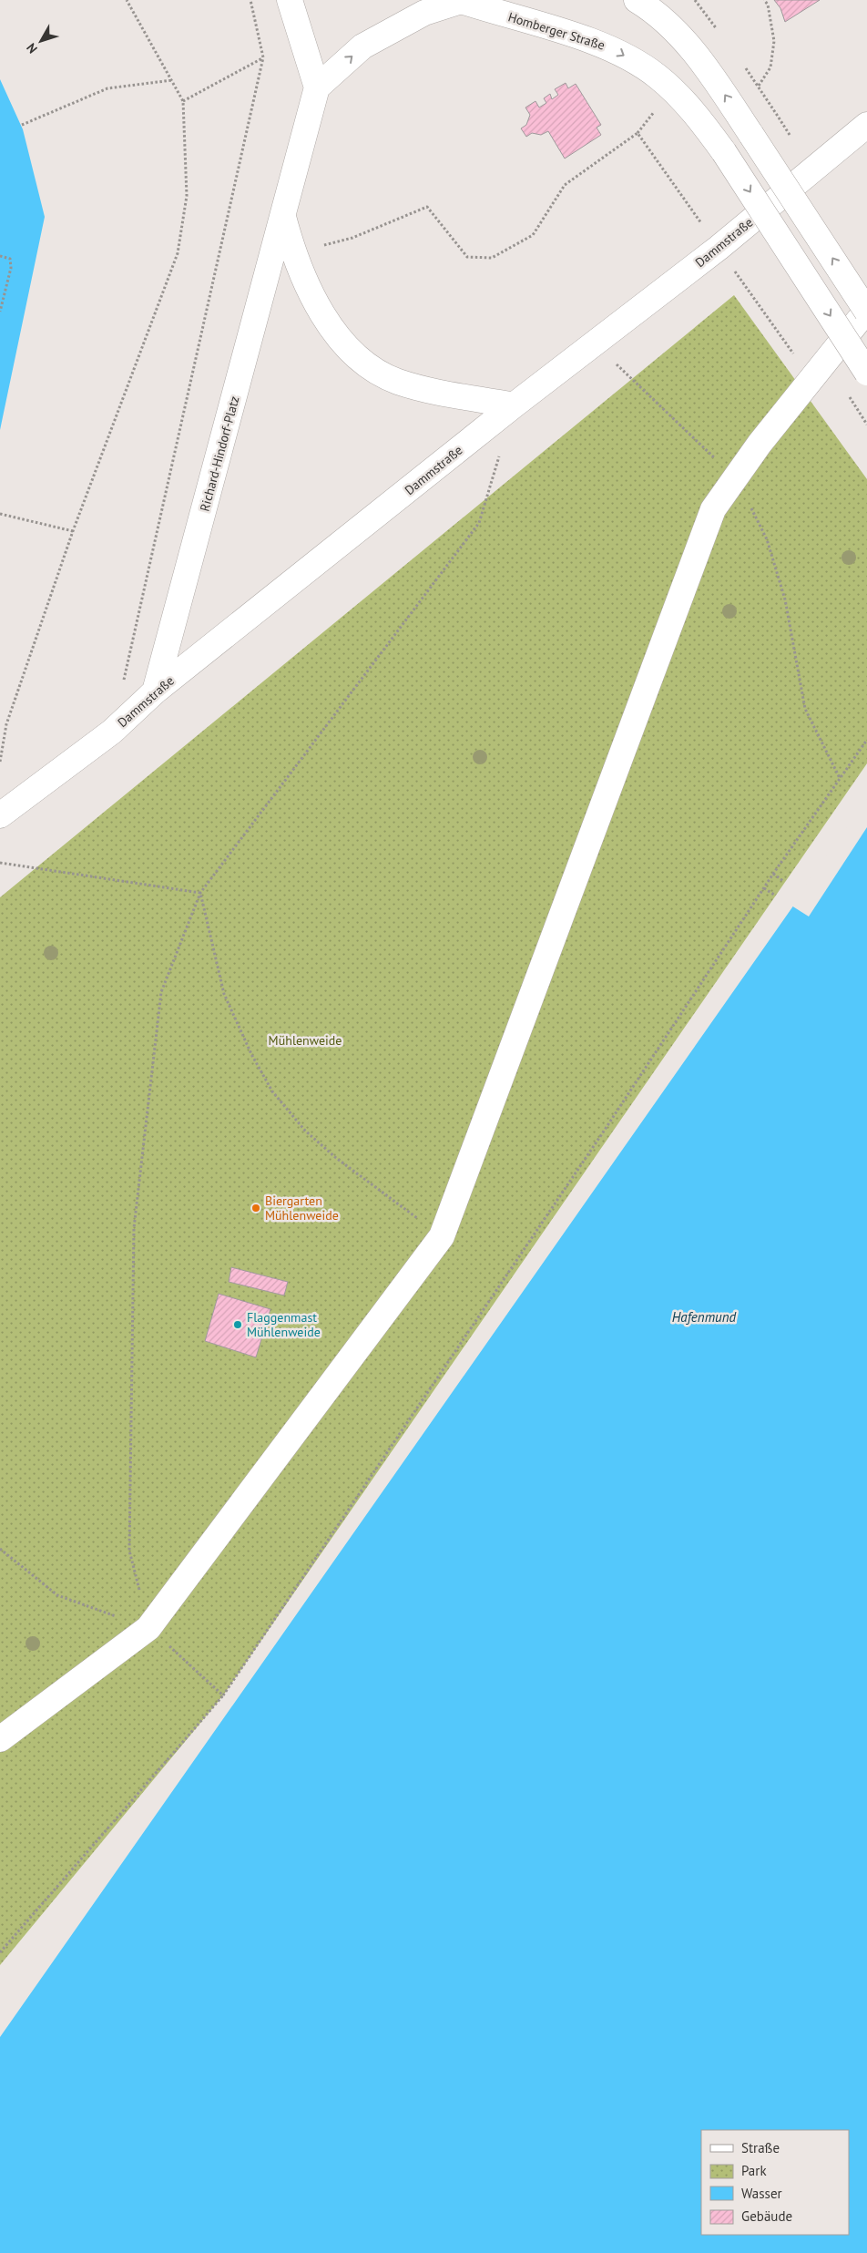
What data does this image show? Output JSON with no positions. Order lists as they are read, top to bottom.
{
  "streets": {
    "street": ["Homberger Straße", "Dammstraße", "Richard-Hindorf-Platz"]
  },
  "crossings": [
    ["Dammstraße", "Richard-Hindorf-Platz"]
  ],
  "water": ["Hafenmund"],
  "parks": ["Mühlenweide"],
  "places": ["Biergarten Mühlenweide", "Flaggenmast Mühlenweide"],
  "legend": [
    "Straße",
    "Park",
    "Wasser",
    "Gebäude"
  ],
  "north": "bottom left"
}
